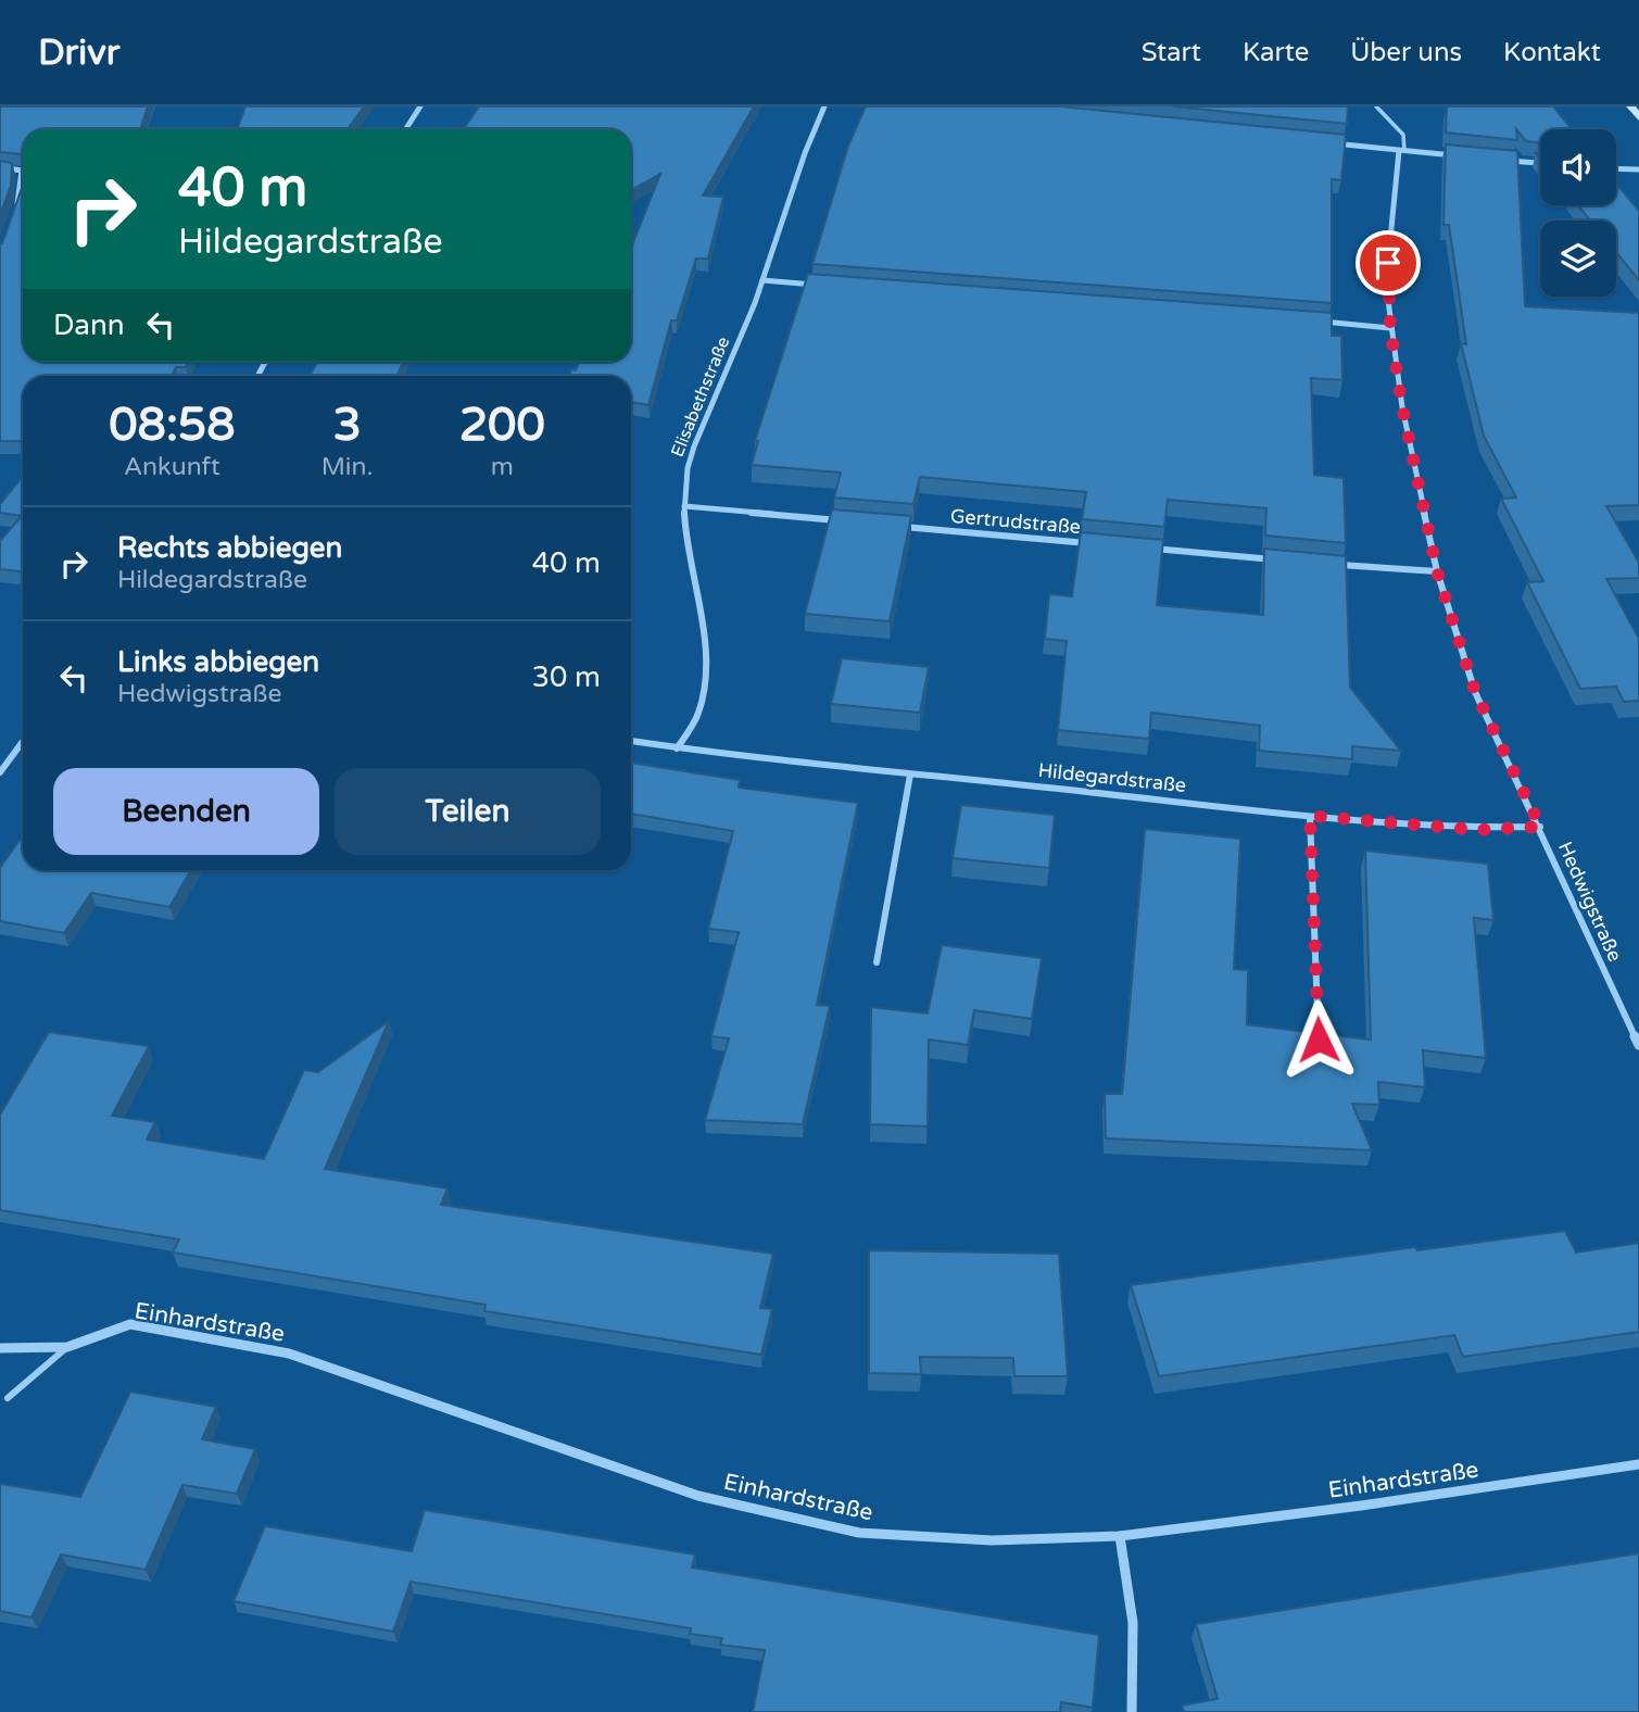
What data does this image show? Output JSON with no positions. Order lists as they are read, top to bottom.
{
  "streets": {
    "street": [
      "Elisabethstraße",
      "Gertrudstraße",
      "Hildegardstraße",
      "Hedwigstraße",
      "Einhardstraße"
    ]
  },
  "crossings": [
    ["Elisabethstraße", "Hildegardstraße"],
    ["Hildegardstraße", "Hedwigstraße"]
  ],
  "page": {
    "header": "Drivr",
    "nav": [
      "Start",
      "Karte",
      "Über uns",
      "Kontakt"
    ],
    "turn": ["40 m", "Hildegardstraße"],
    "then": "Dann",
    "eta": [
      "08:58",
      "Ankunft",
      "3",
      "Min.",
      "200",
      "m"
    ],
    "list": [
      {
        "name": "Rechts abbiegen",
        "note": "Hildegardstraße",
        "value": "40 m"
      },
      {
        "name": "Links abbiegen",
        "note": "Hedwigstraße",
        "value": "30 m"
      }
    ],
    "buttons": ["Beenden", "Teilen"]
  }
}
